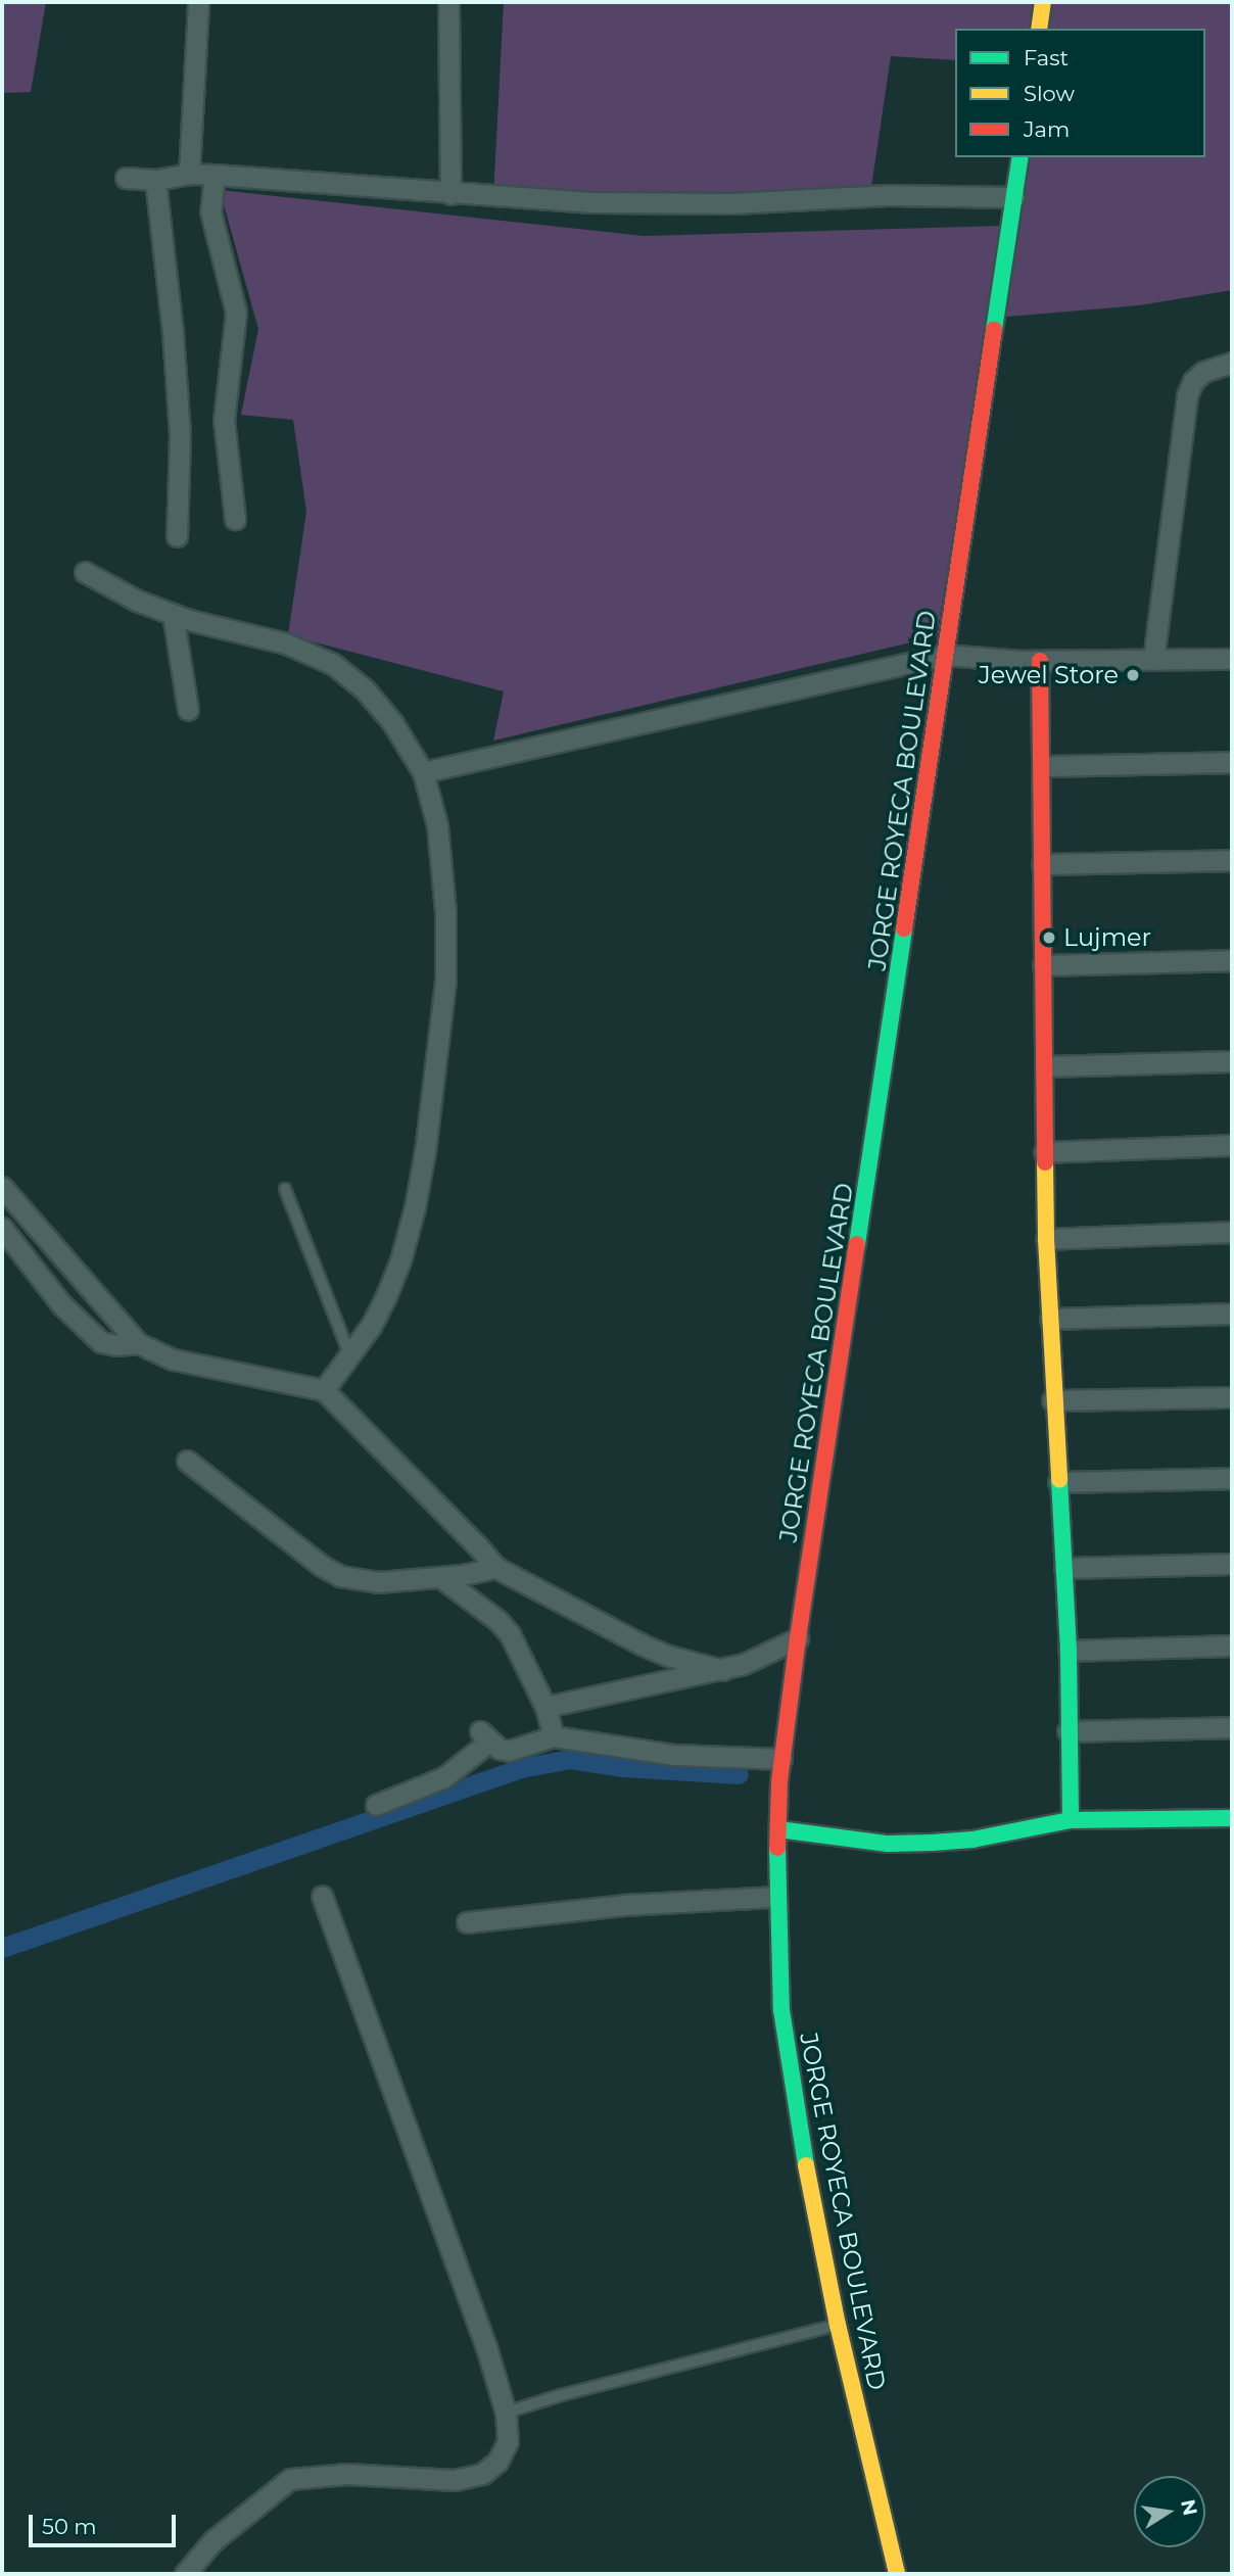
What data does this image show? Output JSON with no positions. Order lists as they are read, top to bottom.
{
  "streets": {
    "street": ["JORGE ROYECA BOULEVARD"]
  },
  "places": ["Jewel Store", "Lujmer"],
  "legend": ["Fast", "Slow", "Jam"],
  "scale_bar": "50 m",
  "north": "right"
}
